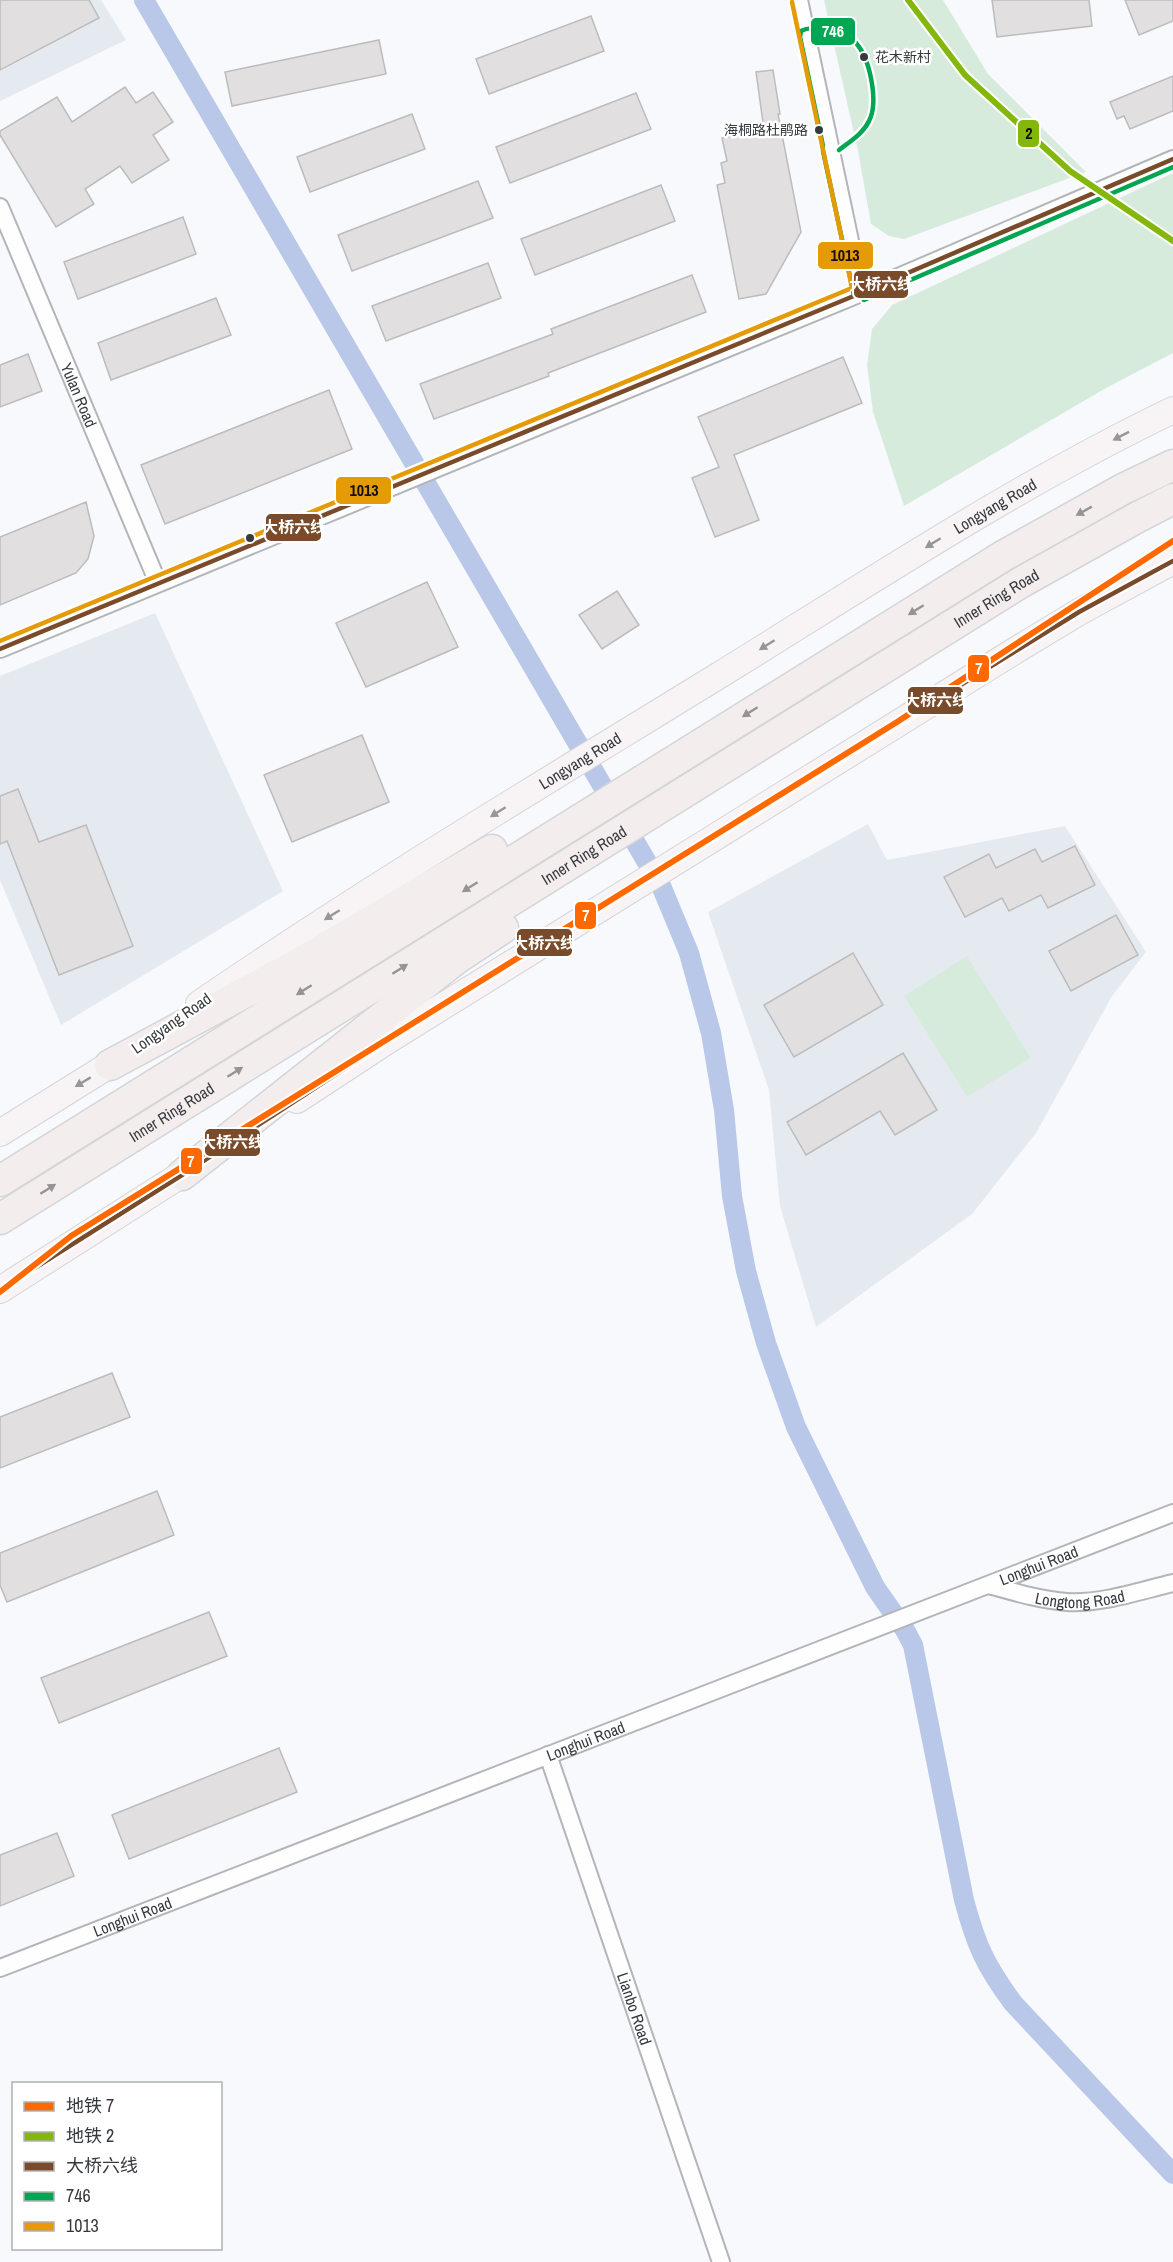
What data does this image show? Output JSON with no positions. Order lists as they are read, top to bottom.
{
  "streets": {
    "highway": ["Inner Ring Road"],
    "main road": ["Longyang Road"],
    "street": [
      "Yulan Road",
      "Longhui Road",
      "Longtong Road",
      "Lianbo Road"
    ]
  },
  "crossings": [
    ["Longhui Road", "Longtong Road"],
    ["Longhui Road", "Lianbo Road"]
  ],
  "places": ["花木新村", "海桐路杜鹃路"],
  "lines": [
    "metro line 2",
    "transit line 1013",
    "transit line 746",
    "transit line 大桥六线",
    "metro line 7"
  ],
  "legend": [
    "地铁 7",
    "地铁 2",
    "大桥六线",
    "746",
    "1013"
  ]
}
